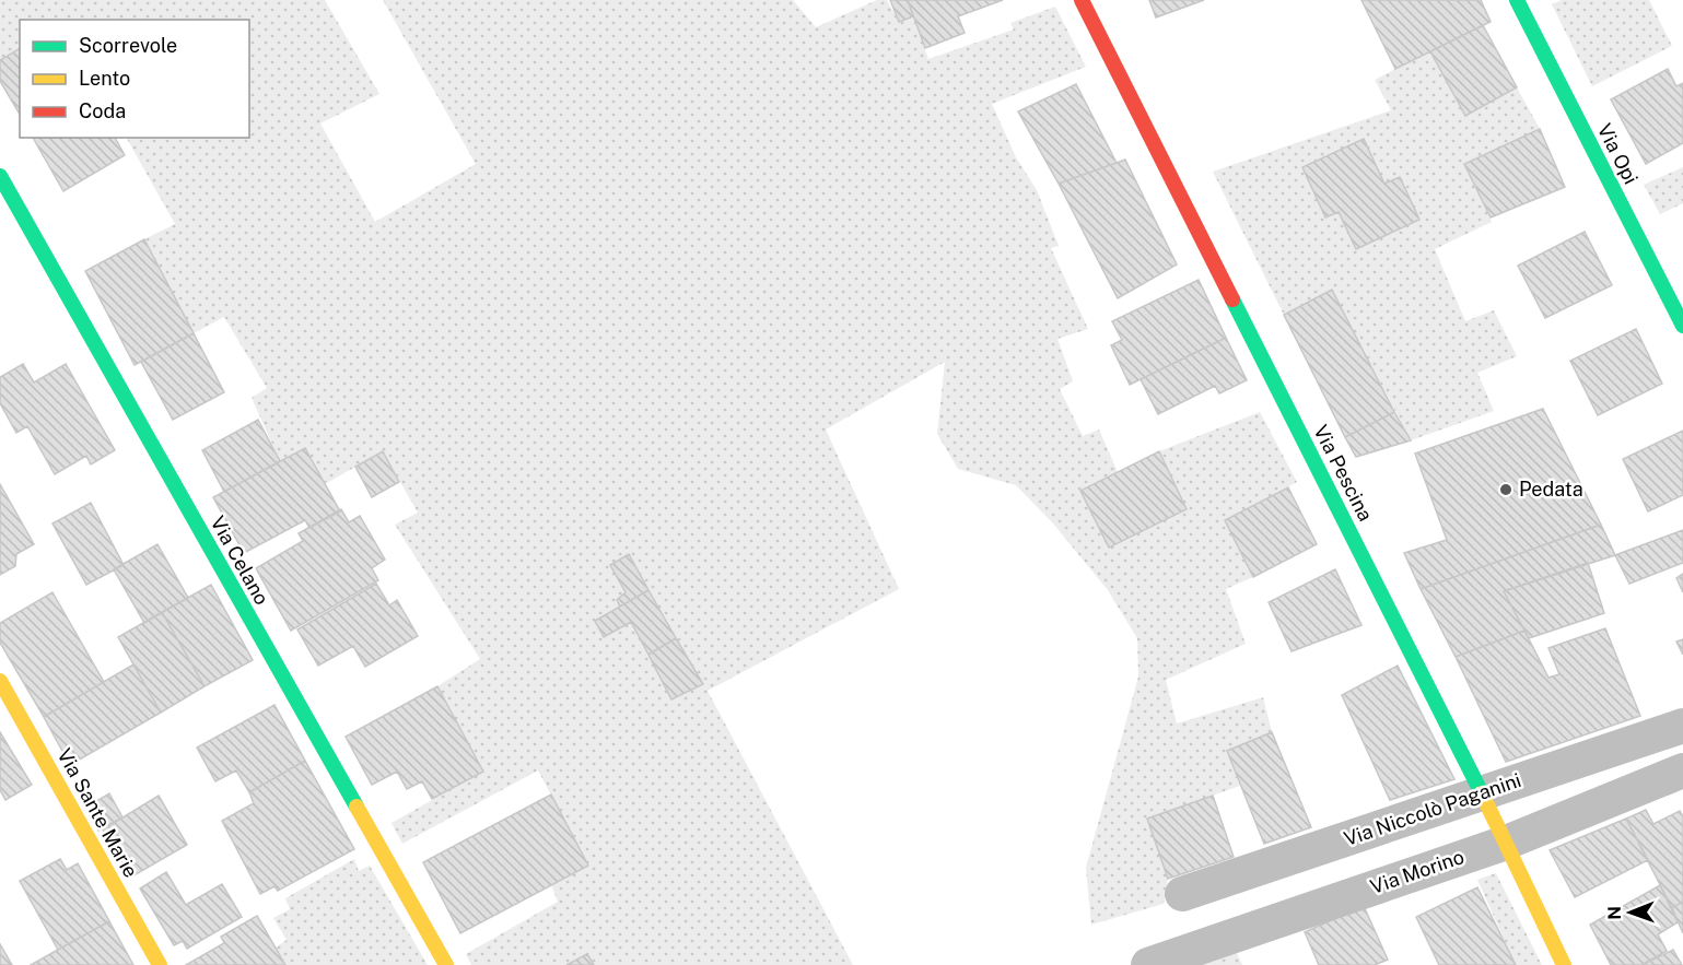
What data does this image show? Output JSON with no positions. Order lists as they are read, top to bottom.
{
  "streets": {
    "street": [
      "Via Opi",
      "Via Pescina",
      "Via Celano",
      "Via Niccolò Paganini",
      "Via Sante Marie",
      "Via Morino"
    ]
  },
  "crossings": [
    ["Via Pescina", "Via Niccolò Paganini"],
    ["Via Pescina", "Via Morino"]
  ],
  "places": ["Pedata"],
  "legend": ["Scorrevole", "Lento", "Coda"],
  "north": "left"
}
